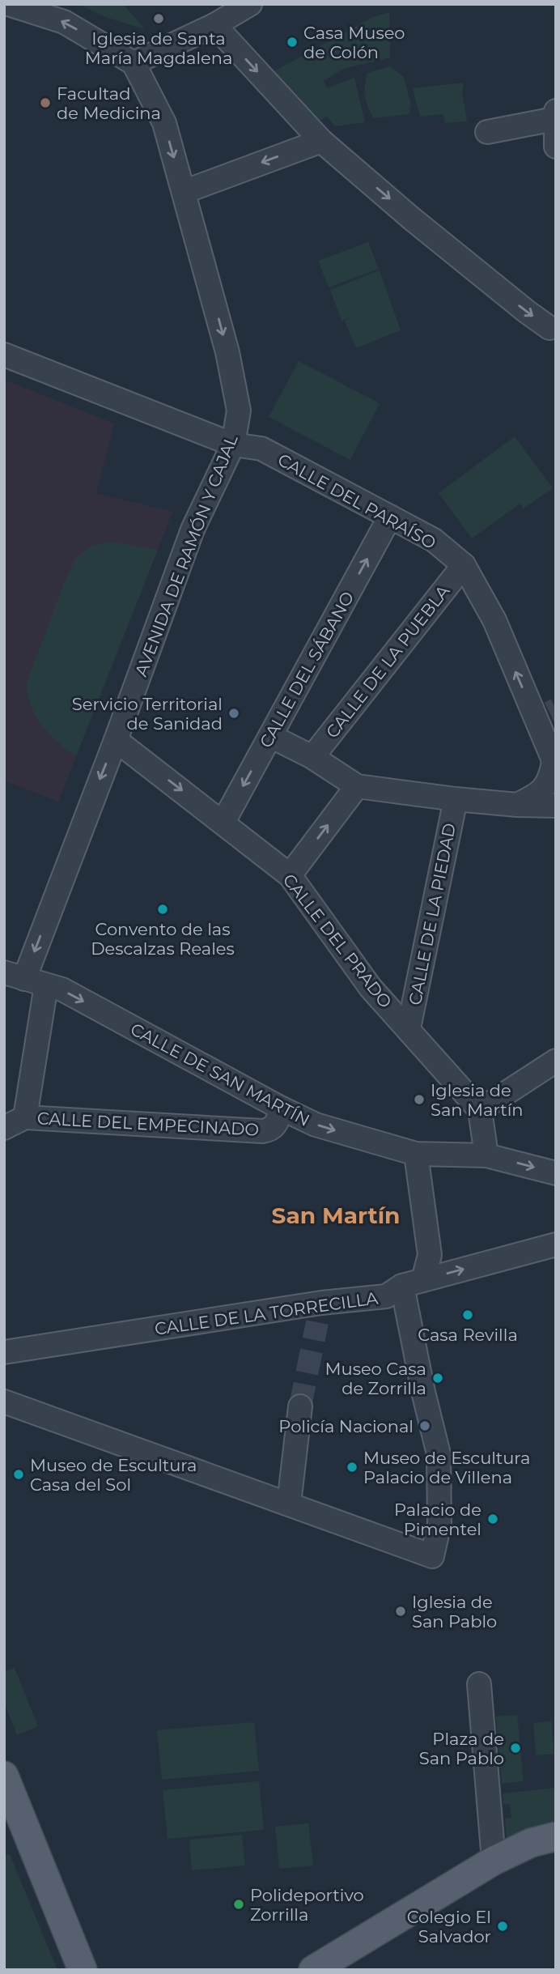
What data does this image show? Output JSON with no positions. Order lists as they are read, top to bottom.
{
  "streets": {
    "street": [
      "CALLE DEL PARAÍSO",
      "AVENIDA DE RAMÓN Y CAJAL",
      "CALLE DE LA PUEBLA",
      "CALLE DEL SÁBANO",
      "CALLE DE LA PIEDAD",
      "CALLE DEL PRADO",
      "CALLE DE SAN MARTÍN",
      "CALLE DEL EMPECINADO",
      "CALLE DE LA TORRECILLA"
    ]
  },
  "crossings": [
    ["CALLE DEL PARAÍSO", "AVENIDA DE RAMÓN Y CAJAL"],
    ["CALLE DEL PARAÍSO", "CALLE DE LA PUEBLA"],
    ["CALLE DEL PARAÍSO", "CALLE DEL SÁBANO"],
    ["AVENIDA DE RAMÓN Y CAJAL", "CALLE DEL PRADO"],
    ["AVENIDA DE RAMÓN Y CAJAL", "CALLE DE SAN MARTÍN"],
    ["CALLE DEL SÁBANO", "CALLE DEL PRADO"],
    ["CALLE DE LA PIEDAD", "CALLE DEL PRADO"],
    ["CALLE DE SAN MARTÍN", "CALLE DEL EMPECINADO"]
  ],
  "one_way": ["AVENIDA DE RAMÓN Y CAJAL", "CALLE DE SAN MARTÍN"],
  "districts": ["San Martín"],
  "places": [
    "Iglesia de Santa María Magdalena",
    "Casa Museo de Colón",
    "Facultad de Medicina",
    "Servicio Territorial de Sanidad",
    "Convento de las Descalzas Reales",
    "Iglesia de San Martín",
    "Casa Revilla",
    "Museo Casa de Zorrilla",
    "Policía Nacional",
    "Museo de Escultura Palacio de Villena",
    "Museo de Escultura Casa del Sol",
    "Palacio de Pimentel",
    "Iglesia de San Pablo",
    "Plaza de San Pablo",
    "Polideportivo Zorrilla",
    "Colegio El Salvador"
  ]
}
